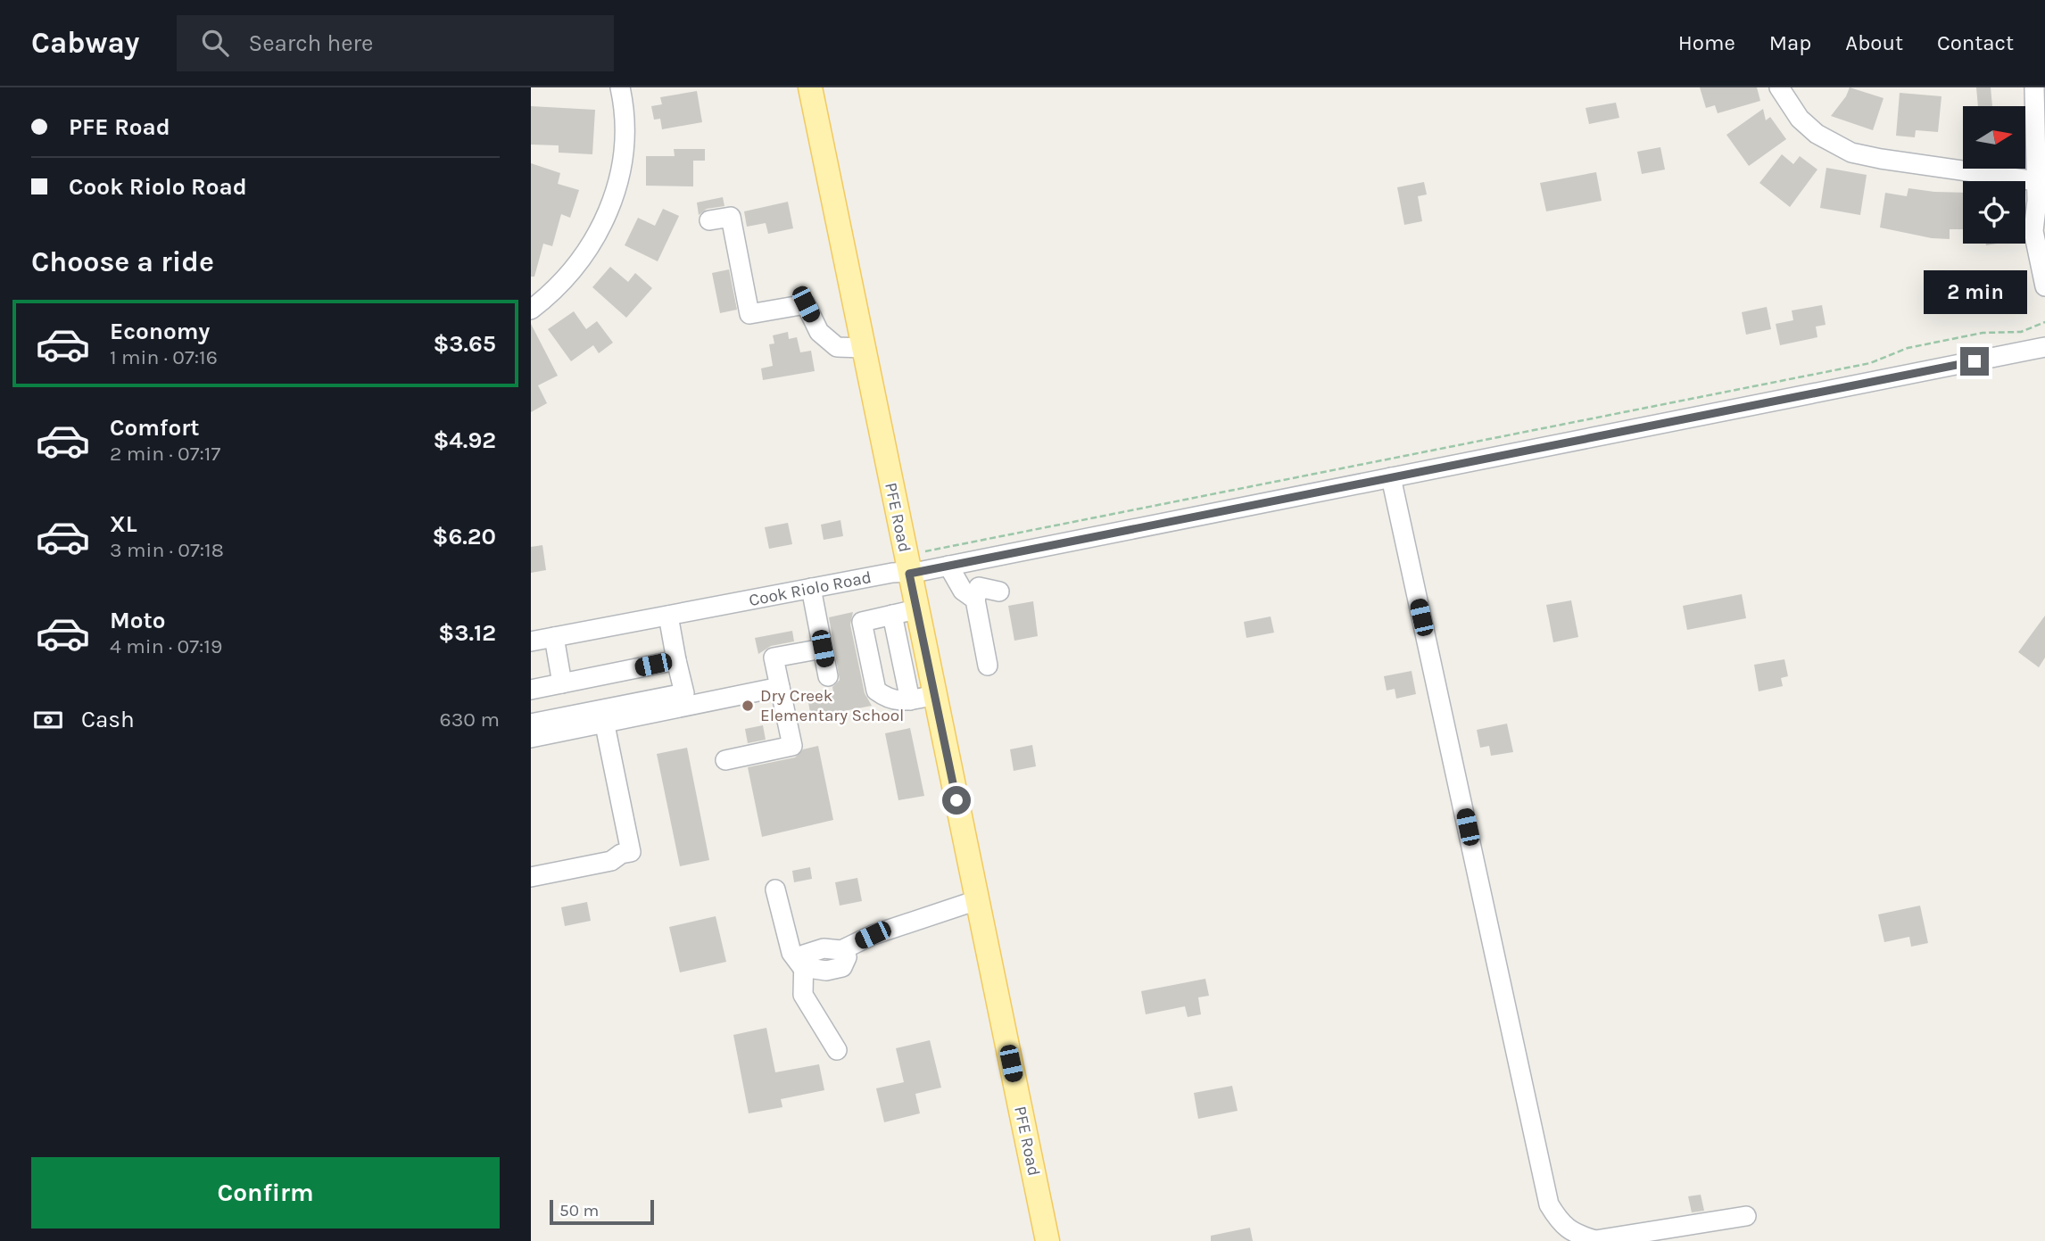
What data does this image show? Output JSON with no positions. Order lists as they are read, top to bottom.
{
  "streets": {
    "main road": ["PFE Road"],
    "street": ["Cook Riolo Road"]
  },
  "crossings": [
    ["PFE Road", "Cook Riolo Road"]
  ],
  "places": ["Dry Creek Elementary School"],
  "scale_bar": "50 m",
  "north": "right",
  "page": {
    "header": "Cabway",
    "search": "Search here",
    "nav": [
      "Home",
      "Map",
      "About",
      "Contact"
    ],
    "banner": ["PFE Road", "Cook Riolo Road"],
    "heading": "Choose a ride",
    "bubble": "2 min",
    "list": [
      {
        "name": "Economy",
        "note": "1 min · 07:16",
        "value": "$3.65"
      },
      {
        "name": "Comfort",
        "note": "2 min · 07:17",
        "value": "$4.92"
      },
      {
        "name": "XL",
        "note": "3 min · 07:18",
        "value": "$6.20"
      },
      {
        "name": "Moto",
        "note": "4 min · 07:19",
        "value": "$3.12"
      }
    ],
    "pay": ["Cash", "630 m"],
    "buttons": "Confirm",
    "scale": "50 m"
  }
}
